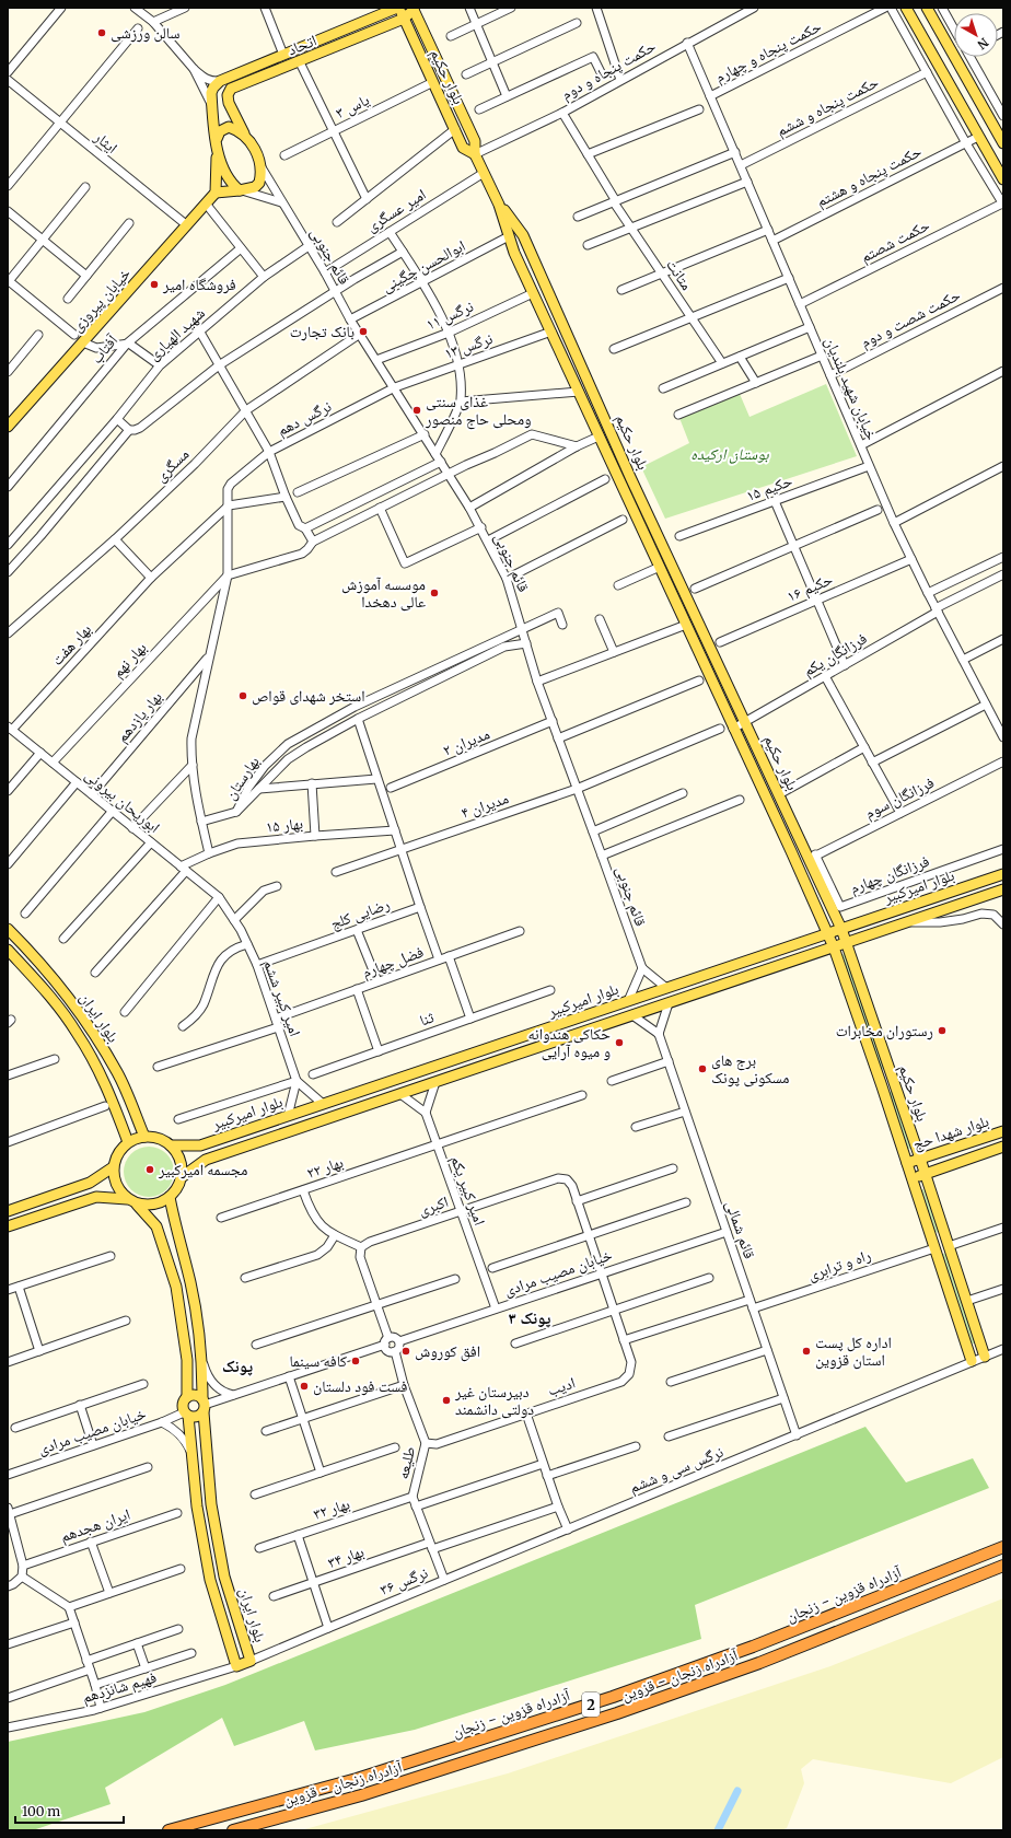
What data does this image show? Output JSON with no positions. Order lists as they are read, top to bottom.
{
  "streets": {
    "highway": ["آزادراه قزوین - زنجان", "آزادراه زنجان - قزوین", "2"],
    "main road": [
      "اتحاد",
      "بلوار حکیم",
      "خیابان پیروزی",
      "بلوار امیرکبیر",
      "بلوار ایران",
      "بلوار شهدا حج"
    ],
    "street": [
      "حکمت پنجاه و چهارم",
      "حکمت پنجاه و دوم",
      "یاس ۳",
      "حکمت پنجاه و ششم",
      "ایثار",
      "حکمت پنجاه و هشتم",
      "امیر عسگری",
      "حکمت شصتم",
      "قائم جنوبی",
      "ابوالحسن چگینی",
      "متانت",
      "نرگس ۱۱",
      "حکمت شصت و دوم",
      "شهید الهیاری",
      "نرگس ۱۳",
      "آفتاب",
      "خیابان شهید بلندیان",
      "نرگس دهم",
      "مسگری",
      "حکیم ۱۵",
      "حکیم ۱۶",
      "بهار هفت",
      "فرزانگان یکم",
      "بهار نهم",
      "بهار یازدهم",
      "مدیران ۲",
      "بهارستان",
      "فرزانگان سوم",
      "ابوریحان بیرونی",
      "مدیران ۴",
      "بهار ۱۵",
      "فرزانگان چهارم",
      "رضایی کلج",
      "فضل چهارم",
      "امیر کبیر ششم",
      "ثنا",
      "بهار ۲۲",
      "امیر کبیر یکم",
      "اکبری",
      "قائم شمالی",
      "راه و ترابری",
      "خیابان مصیب مرادی",
      "ادیب",
      "طلیعه",
      "نرگس سی و ششم",
      "بهار ۳۲",
      "ایران هجدهم",
      "بهار ۳۴",
      "نرگس ۳۶",
      "فهیم شانزدهم"
    ]
  },
  "crossings": [
    ["اتحاد", "بلوار حکیم"],
    ["حکمت پنجاه و چهارم", "خیابان شهید بلندیان"],
    ["حکمت پنجاه و دوم", "بلوار حکیم"],
    ["حکمت پنجاه و دوم", "متانت"],
    ["حکمت پنجاه و دوم", "خیابان شهید بلندیان"],
    ["بلوار حکیم", "یاس ۳"],
    ["بلوار حکیم", "امیر عسگری"],
    ["بلوار حکیم", "ابوالحسن چگینی"],
    ["بلوار حکیم", "نرگس ۱۱"],
    ["بلوار حکیم", "نرگس ۱۳"],
    ["بلوار حکیم", "فرزانگان یکم"],
    ["بلوار حکیم", "فرزانگان سوم"],
    ["بلوار حکیم", "فرزانگان چهارم"],
    ["بلوار حکیم", "بلوار امیرکبیر"],
    ["بلوار حکیم", "بلوار شهدا حج"],
    ["بلوار حکیم", "راه و ترابری"],
    ["بلوار حکیم", "نرگس سی و ششم"],
    ["حکمت پنجاه و ششم", "خیابان شهید بلندیان"],
    ["ایثار", "خیابان پیروزی"],
    ["حکمت پنجاه و هشتم", "خیابان شهید بلندیان"],
    ["امیر عسگری", "قائم جنوبی"],
    ["حکمت شصتم", "خیابان شهید بلندیان"],
    ["قائم جنوبی", "ابوالحسن چگینی"],
    ["قائم جنوبی", "نرگس ۱۱"],
    ["قائم جنوبی", "شهید الهیاری"],
    ["قائم جنوبی", "نرگس ۱۳"],
    ["قائم جنوبی", "نرگس دهم"],
    ["قائم جنوبی", "مسگری"],
    ["قائم جنوبی", "مدیران ۲"],
    ["قائم جنوبی", "بهارستان"],
    ["قائم جنوبی", "مدیران ۴"],
    ["حکمت شصت و دوم", "خیابان شهید بلندیان"],
    ["شهید الهیاری", "نرگس دهم"],
    ["نرگس ۱۳", "نرگس دهم"],
    ["خیابان شهید بلندیان", "حکیم ۱۵"],
    ["خیابان شهید بلندیان", "حکیم ۱۶"],
    ["خیابان شهید بلندیان", "فرزانگان یکم"],
    ["نرگس دهم", "مسگری"],
    ["بهار هفت", "ابوریحان بیرونی"],
    ["بهار نهم", "ابوریحان بیرونی"],
    ["بهار یازدهم", "ابوریحان بیرونی"],
    ["فرزانگان سوم", "فرزانگان چهارم"],
    ["ابوریحان بیرونی", "بهار ۱۵"],
    ["ابوریحان بیرونی", "امیر کبیر ششم"],
    ["بلوار امیرکبیر", "امیر کبیر ششم"],
    ["بلوار امیرکبیر", "بلوار ایران"],
    ["رضایی کلج", "امیر کبیر ششم"],
    ["فضل چهارم", "امیر کبیر ششم"],
    ["بلوار ایران", "خیابان مصیب مرادی"],
    ["بلوار ایران", "نرگس ۳۶"],
    ["بلوار ایران", "فهیم شانزدهم"],
    ["بهار ۲۲", "امیر کبیر یکم"],
    ["امیر کبیر یکم", "اکبری"],
    ["امیر کبیر یکم", "خیابان مصیب مرادی"],
    ["قائم شمالی", "راه و ترابری"],
    ["قائم شمالی", "خیابان مصیب مرادی"],
    ["قائم شمالی", "نرگس سی و ششم"],
    ["خیابان مصیب مرادی", "طلیعه"],
    ["ادیب", "طلیعه"],
    ["طلیعه", "بهار ۳۲"],
    ["طلیعه", "بهار ۳۴"],
    ["طلیعه", "نرگس ۳۶"],
    ["نرگس سی و ششم", "نرگس ۳۶"]
  ],
  "districts": ["پونک ۳", "پونک"],
  "parks": ["بوستان ارکیده"],
  "places": [
    "سالن ورزشی",
    "فروشگاه امیر",
    "بانک تجارت",
    "غذای سنتی ومحلی حاج منصور",
    "موسسه آموزش عالی دهخدا",
    "استخر شهدای قواص",
    "رستوران مخابرات",
    "حکاکی هندوانه و میوه آرایی",
    "برج های مسکونی پونک",
    "مجسمه امیرکبیر",
    "افق کوروش",
    "اداره کل پست استان قزوین",
    "کافه سینما",
    "فست فود دلستان",
    "دبیرستان غیر دولتی دانشمند"
  ],
  "scale_bar": "100 m",
  "north": "bottom right"
}
